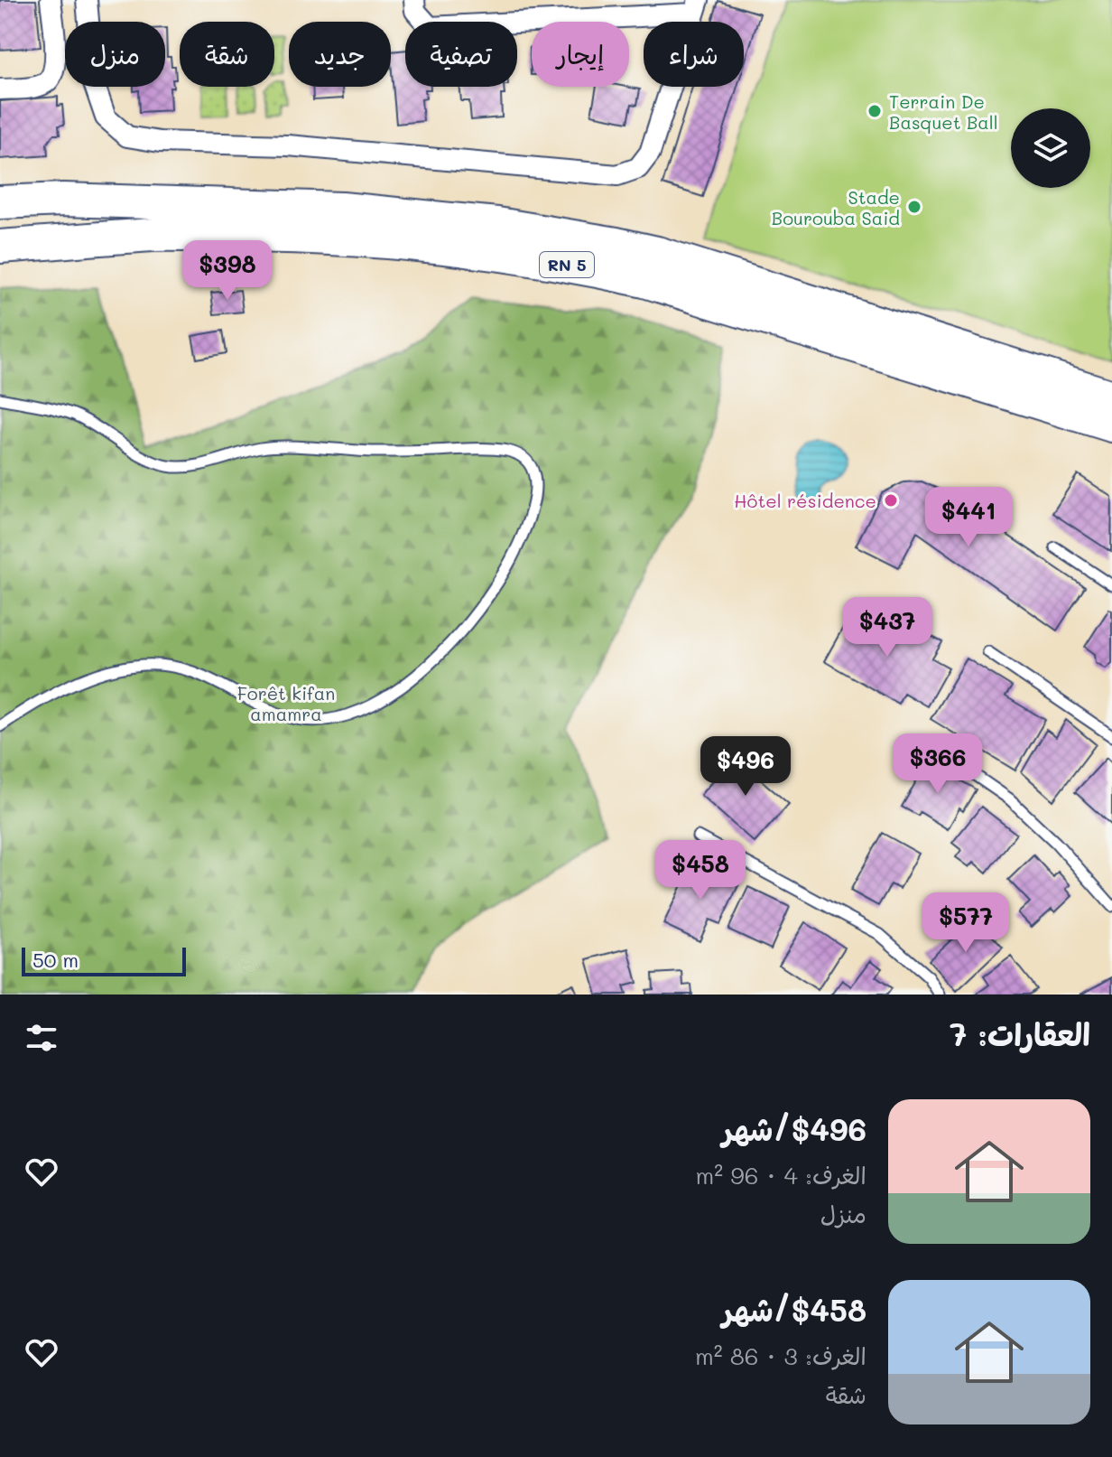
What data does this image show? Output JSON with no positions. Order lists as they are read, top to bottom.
{
  "streets": {
    "main road": ["RN 5"]
  },
  "parks": ["Forêt kifan amamra"],
  "places": ["Terrain De Basquet Ball", "Stade Bourouba Said", "Hôtel résidence"],
  "scale_bar": "50 m",
  "page": {
    "chip": [
      "شراء",
      "إيجار",
      "تصفية",
      "جديد",
      "شقة",
      "منزل"
    ],
    "price": [
      "$398",
      "$441",
      "$437",
      "$366",
      "$496",
      "$458",
      "$577"
    ],
    "scale": "50 m",
    "heading": "العقارات: 7",
    "list": [
      {
        "name": "$496/شهر",
        "note": "الغرف: 4 · 96 m² · منزل"
      },
      {
        "name": "$458/شهر",
        "note": "الغرف: 3 · 86 m² · شقة"
      }
    ]
  }
}
